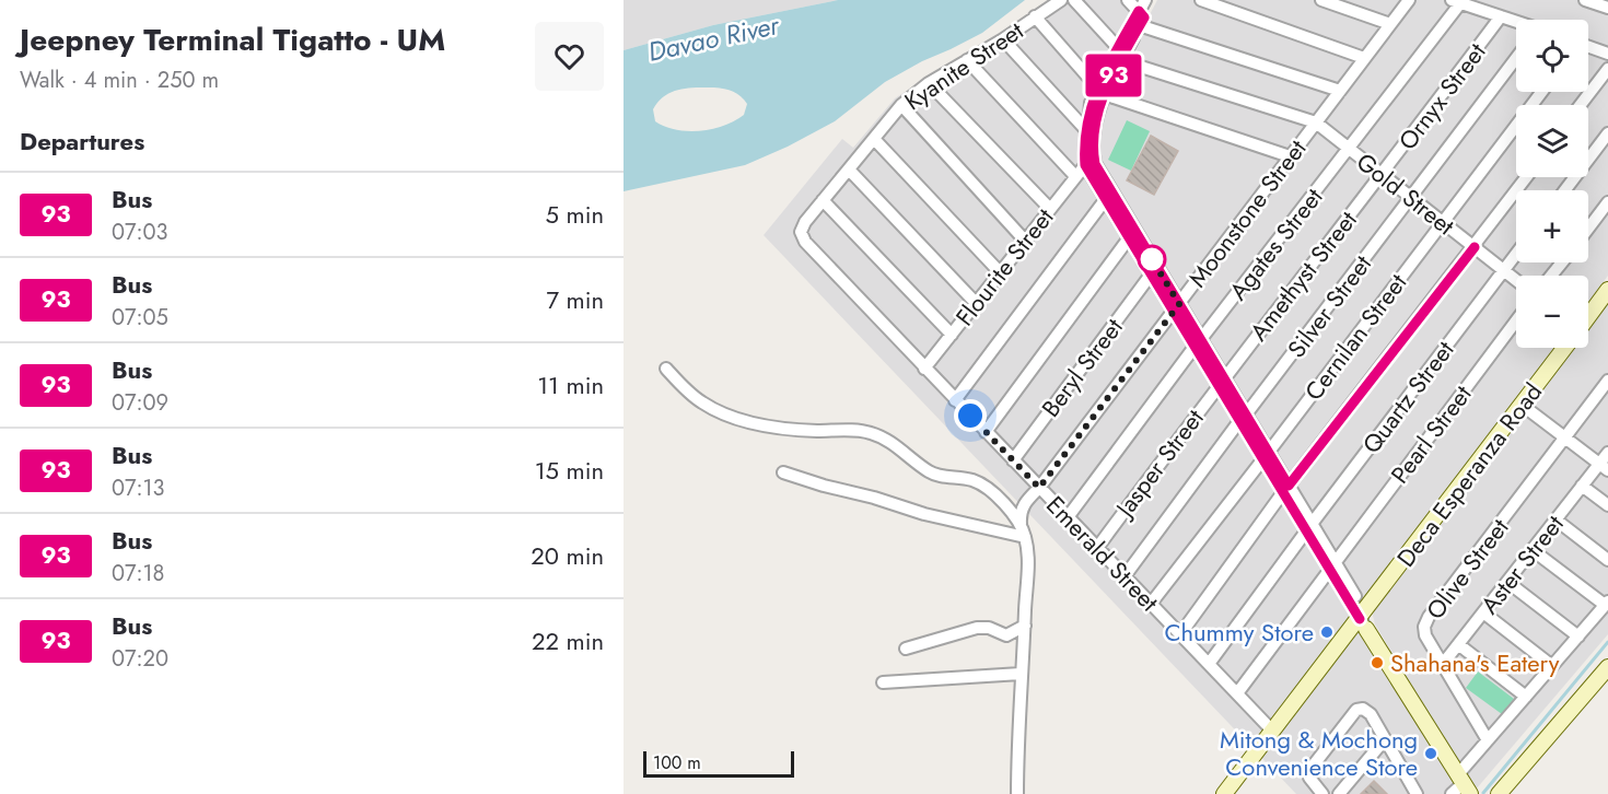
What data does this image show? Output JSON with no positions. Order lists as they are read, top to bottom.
{
  "streets": {
    "street": [
      "Kyanite Street",
      "Ornyx Street",
      "Gold Street",
      "Moonstone Street",
      "Agates Street",
      "Flourite Street",
      "Amethyst Street",
      "Silver Street",
      "Cernilan Street",
      "Beryl Street",
      "Quartz Street",
      "Pearl Street",
      "Jasper Street",
      "Deca Esperanza Road",
      "Emerald Street",
      "Aster Street",
      "Olive Street"
    ]
  },
  "crossings": [
    ["Kyanite Street", "Emerald Street"],
    ["Ornyx Street", "Gold Street"],
    ["Ornyx Street", "Amethyst Street"],
    ["Gold Street", "Moonstone Street"],
    ["Gold Street", "Agates Street"],
    ["Gold Street", "Amethyst Street"],
    ["Gold Street", "Silver Street"],
    ["Gold Street", "Cernilan Street"],
    ["Gold Street", "Quartz Street"],
    ["Moonstone Street", "Emerald Street"],
    ["Agates Street", "Emerald Street"],
    ["Flourite Street", "Emerald Street"],
    ["Amethyst Street", "Jasper Street"],
    ["Silver Street", "Emerald Street"],
    ["Cernilan Street", "Emerald Street"],
    ["Beryl Street", "Emerald Street"],
    ["Quartz Street", "Emerald Street"],
    ["Pearl Street", "Emerald Street"],
    ["Jasper Street", "Emerald Street"],
    ["Deca Esperanza Road", "Emerald Street"],
    ["Aster Street", "Olive Street"]
  ],
  "water": ["Davao River"],
  "places": ["Chummy Store", "Shahana's Eatery", "Mitong & Mochong Convenience Store"],
  "lines": ["bus line 93"],
  "scale_bar": "100 m",
  "page": {
    "heading": [
      ["Jeepney Terminal Tigatto - UM", "Walk · 4 min · 250 m"],
      "Departures"
    ],
    "on_map": "93",
    "map_buttons": ["+", "−"],
    "list": [
      {
        "mark": "93",
        "name": "Bus",
        "note": "07:03",
        "value": "5 min"
      },
      {
        "mark": "93",
        "name": "Bus",
        "note": "07:05",
        "value": "7 min"
      },
      {
        "mark": "93",
        "name": "Bus",
        "note": "07:09",
        "value": "11 min"
      },
      {
        "mark": "93",
        "name": "Bus",
        "note": "07:13",
        "value": "15 min"
      },
      {
        "mark": "93",
        "name": "Bus",
        "note": "07:18",
        "value": "20 min"
      },
      {
        "mark": "93",
        "name": "Bus",
        "note": "07:20",
        "value": "22 min"
      }
    ],
    "scale": "100 m"
  }
}
